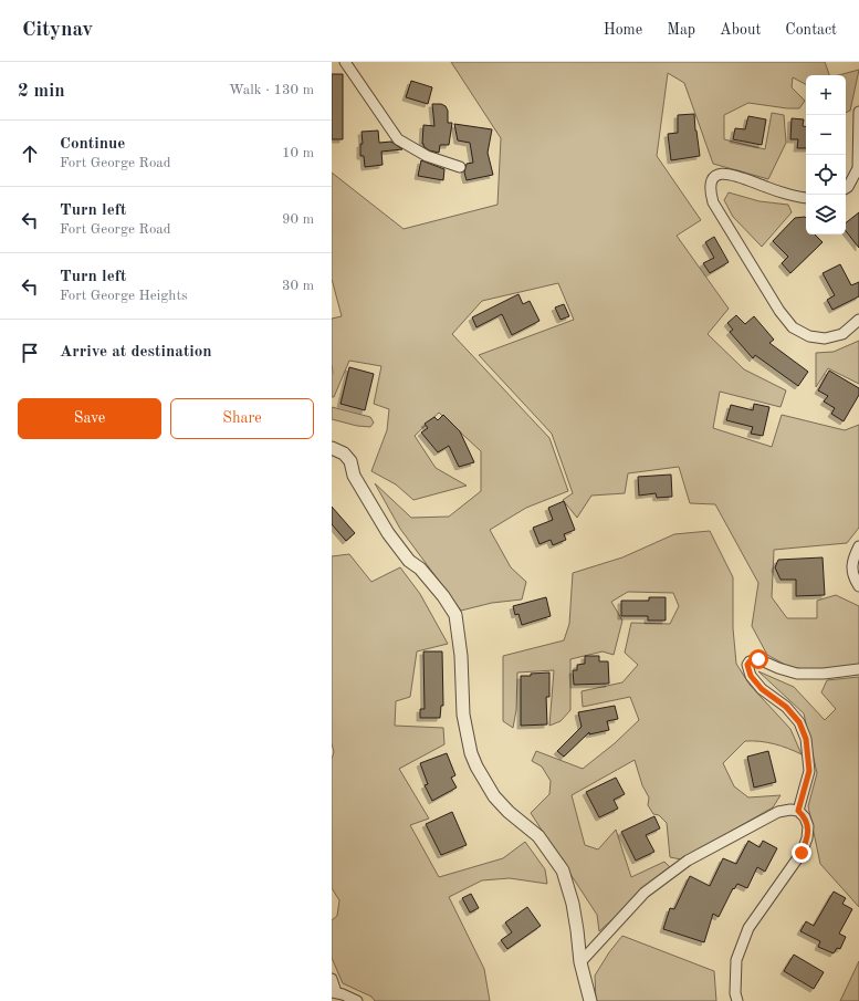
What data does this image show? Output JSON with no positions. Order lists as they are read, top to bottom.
{
  "page": {
    "header": "Citynav",
    "nav": [
      "Home",
      "Map",
      "About",
      "Contact"
    ],
    "heading": ["2 min", "Walk · 130 m"],
    "map_buttons": ["+", "−"],
    "list": [
      ["Continue", "Fort George Road", "10 m"],
      ["Turn left", "Fort George Road", "90 m"],
      ["Turn left", "Fort George Heights", "30 m"],
      "Arrive at destination"
    ],
    "buttons": ["Save", "Share"]
  }
}
